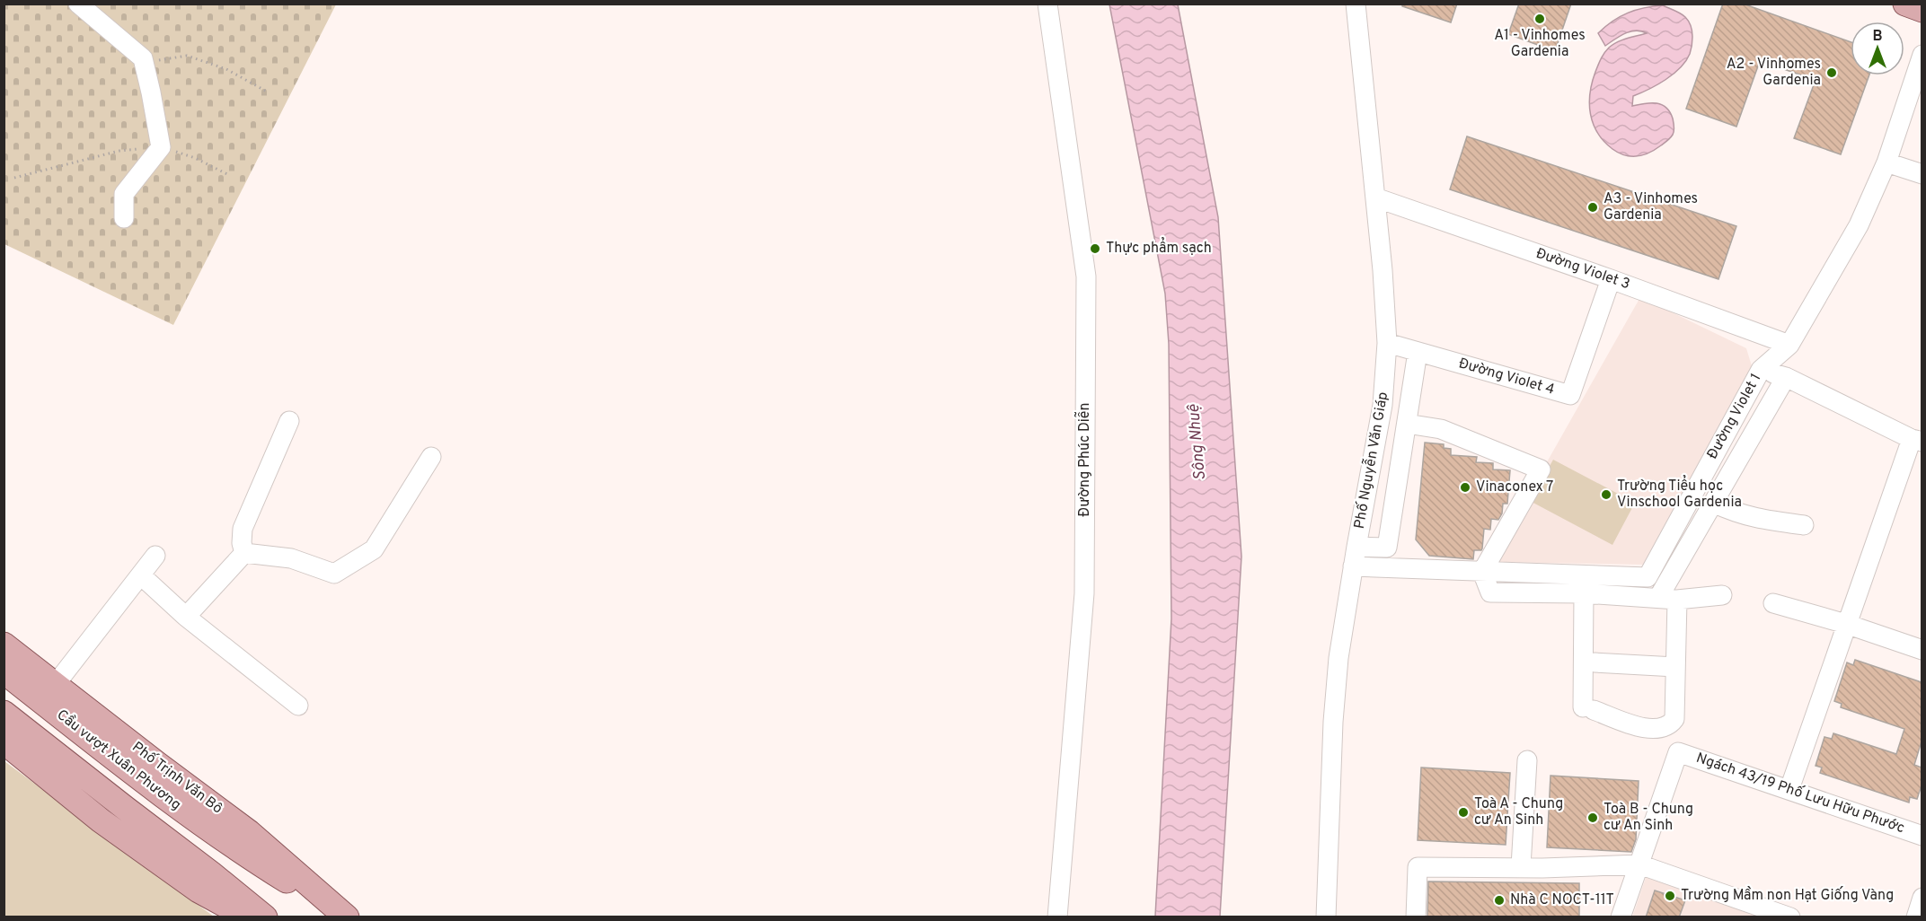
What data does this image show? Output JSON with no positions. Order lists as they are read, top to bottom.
{
  "streets": {
    "main road": ["Cầu vượt Xuân Phương", "Phố Trịnh Văn Bô"],
    "street": [
      "Đường Violet 3",
      "Đường Violet 4",
      "Đường Violet 1",
      "Đường Phúc Diễn",
      "Phố Nguyễn Văn Giáp",
      "Ngách 43/19 Phố Lưu Hữu Phước"
    ]
  },
  "crossings": [
    ["Đường Violet 3", "Đường Violet 4"],
    ["Đường Violet 3", "Đường Violet 1"],
    ["Đường Violet 3", "Phố Nguyễn Văn Giáp"],
    ["Đường Violet 4", "Phố Nguyễn Văn Giáp"],
    ["Cầu vượt Xuân Phương", "Phố Trịnh Văn Bô"]
  ],
  "water": ["Sông Nhuệ"],
  "places": [
    "A1 - Vinhomes Gardenia",
    "A2 - Vinhomes Gardenia",
    "A3 - Vinhomes Gardenia",
    "Thực phẩm sạch",
    "Vinaconex 7",
    "Trường Tiểu học Vinschool Gardenia",
    "Toà A - Chung cư An Sinh",
    "Toà B - Chung cư An Sinh",
    "Trường Mầm non Hạt Giống Vàng",
    "Nhà C NOCT-11T"
  ],
  "north": "top"
}
